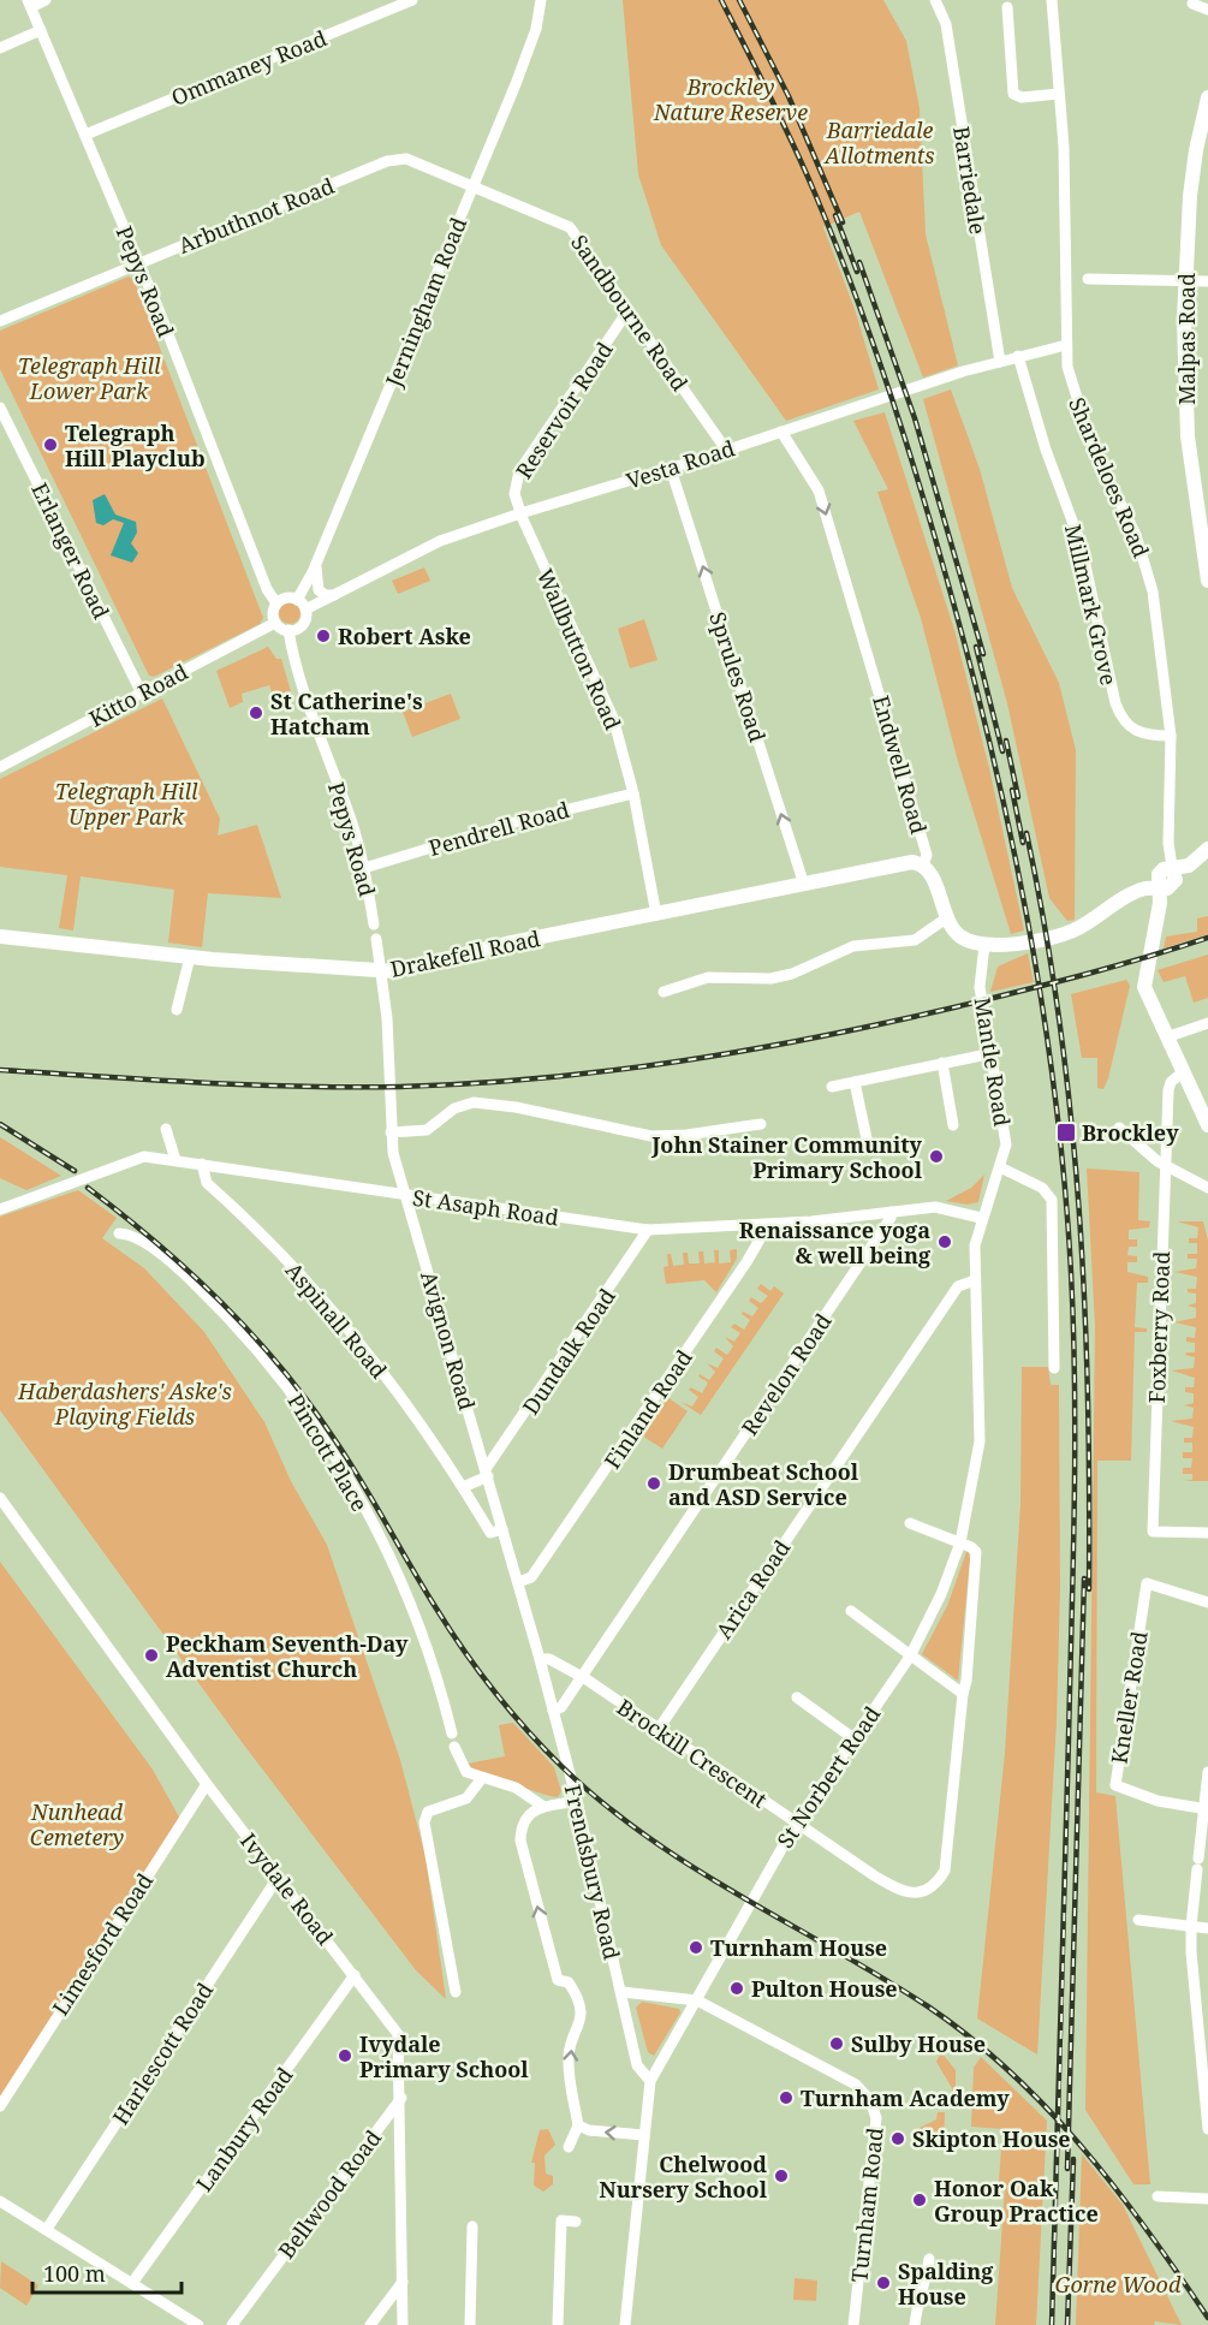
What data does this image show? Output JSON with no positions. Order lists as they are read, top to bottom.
{
  "streets": {
    "main road": ["Malpas Road", "Endwell Road", "Drakefell Road"],
    "street": [
      "Ommaney Road",
      "Barriedale",
      "Arbuthnot Road",
      "Pepys Road",
      "Jerningham Road",
      "Sandbourne Road",
      "Reservoir Road",
      "Vesta Road",
      "Shardeloes Road",
      "Erlanger Road",
      "Millmark Grove",
      "Wallbutton Road",
      "Sprules Road",
      "Kitto Road",
      "Pendrell Road",
      "Mantle Road",
      "St Asaph Road",
      "Aspinall Road",
      "Foxberry Road",
      "Avignon Road",
      "Dundalk Road",
      "Revelon Road",
      "Finland Road",
      "Pincott Place",
      "Arica Road",
      "Kneller Road",
      "Brockill Crescent",
      "St Norbert Road",
      "Frendsbury Road",
      "Ivydale Road",
      "Limesford Road",
      "Harlescott Road",
      "Lanbury Road",
      "Bellwood Road",
      "Turnham Road"
    ]
  },
  "crossings": [
    ["Ommaney Road", "Pepys Road"],
    ["Barriedale", "Vesta Road"],
    ["Arbuthnot Road", "Pepys Road"],
    ["Arbuthnot Road", "Jerningham Road"],
    ["Arbuthnot Road", "Sandbourne Road"],
    ["Pepys Road", "Jerningham Road"],
    ["Pepys Road", "Vesta Road"],
    ["Pepys Road", "Kitto Road"],
    ["Pepys Road", "Pendrell Road"],
    ["Jerningham Road", "Sandbourne Road"],
    ["Jerningham Road", "Vesta Road"],
    ["Jerningham Road", "Kitto Road"],
    ["Sandbourne Road", "Reservoir Road"],
    ["Sandbourne Road", "Vesta Road"],
    ["Reservoir Road", "Vesta Road"],
    ["Reservoir Road", "Wallbutton Road"],
    ["Vesta Road", "Shardeloes Road"],
    ["Vesta Road", "Millmark Grove"],
    ["Vesta Road", "Wallbutton Road"],
    ["Vesta Road", "Sprules Road"],
    ["Vesta Road", "Kitto Road"],
    ["Vesta Road", "Endwell Road"],
    ["Shardeloes Road", "Millmark Grove"],
    ["Erlanger Road", "Kitto Road"],
    ["Wallbutton Road", "Pendrell Road"],
    ["Wallbutton Road", "Drakefell Road"],
    ["Sprules Road", "Drakefell Road"],
    ["Endwell Road", "Drakefell Road"],
    ["Endwell Road", "Mantle Road"],
    ["Drakefell Road", "Avignon Road"],
    ["Mantle Road", "St Asaph Road"],
    ["Mantle Road", "St Norbert Road"],
    ["St Asaph Road", "Aspinall Road"],
    ["St Asaph Road", "Avignon Road"],
    ["St Asaph Road", "Dundalk Road"],
    ["St Asaph Road", "Revelon Road"],
    ["St Asaph Road", "Finland Road"],
    ["St Asaph Road", "St Norbert Road"],
    ["Aspinall Road", "Avignon Road"],
    ["Avignon Road", "Dundalk Road"],
    ["Avignon Road", "Finland Road"],
    ["Avignon Road", "Frendsbury Road"],
    ["Revelon Road", "Brockill Crescent"],
    ["Revelon Road", "Frendsbury Road"],
    ["Arica Road", "Brockill Crescent"],
    ["Arica Road", "St Norbert Road"],
    ["Brockill Crescent", "St Norbert Road"],
    ["St Norbert Road", "Frendsbury Road"],
    ["St Norbert Road", "Turnham Road"],
    ["Frendsbury Road", "Turnham Road"],
    ["Ivydale Road", "Limesford Road"],
    ["Ivydale Road", "Harlescott Road"],
    ["Ivydale Road", "Lanbury Road"],
    ["Ivydale Road", "Bellwood Road"]
  ],
  "one_way": ["Sprules Road", "Endwell Road"],
  "parks": [
    "Brockley Nature Reserve",
    "Barriedale Allotments",
    "Telegraph Hill Lower Park",
    "Telegraph Hill Upper Park",
    "Haberdashers' Aske's Playing Fields",
    "Nunhead Cemetery",
    "Gorne Wood"
  ],
  "places": {
    "other": [
      "Telegraph Hill Playclub",
      "Robert Aske",
      "St Catherine's Hatcham",
      "John Stainer Community Primary School",
      "Renaissance yoga & well being",
      "Drumbeat School and ASD Service",
      "Peckham Seventh-Day Adventist Church",
      "Turnham House",
      "Pulton House",
      "Sulby House",
      "Ivydale Primary School",
      "Turnham Academy",
      "Skipton House",
      "Chelwood Nursery School",
      "Honor Oak Group Practice",
      "Spalding House"
    ],
    "transit": ["Brockley"]
  },
  "scale_bar": "100 m"
}
